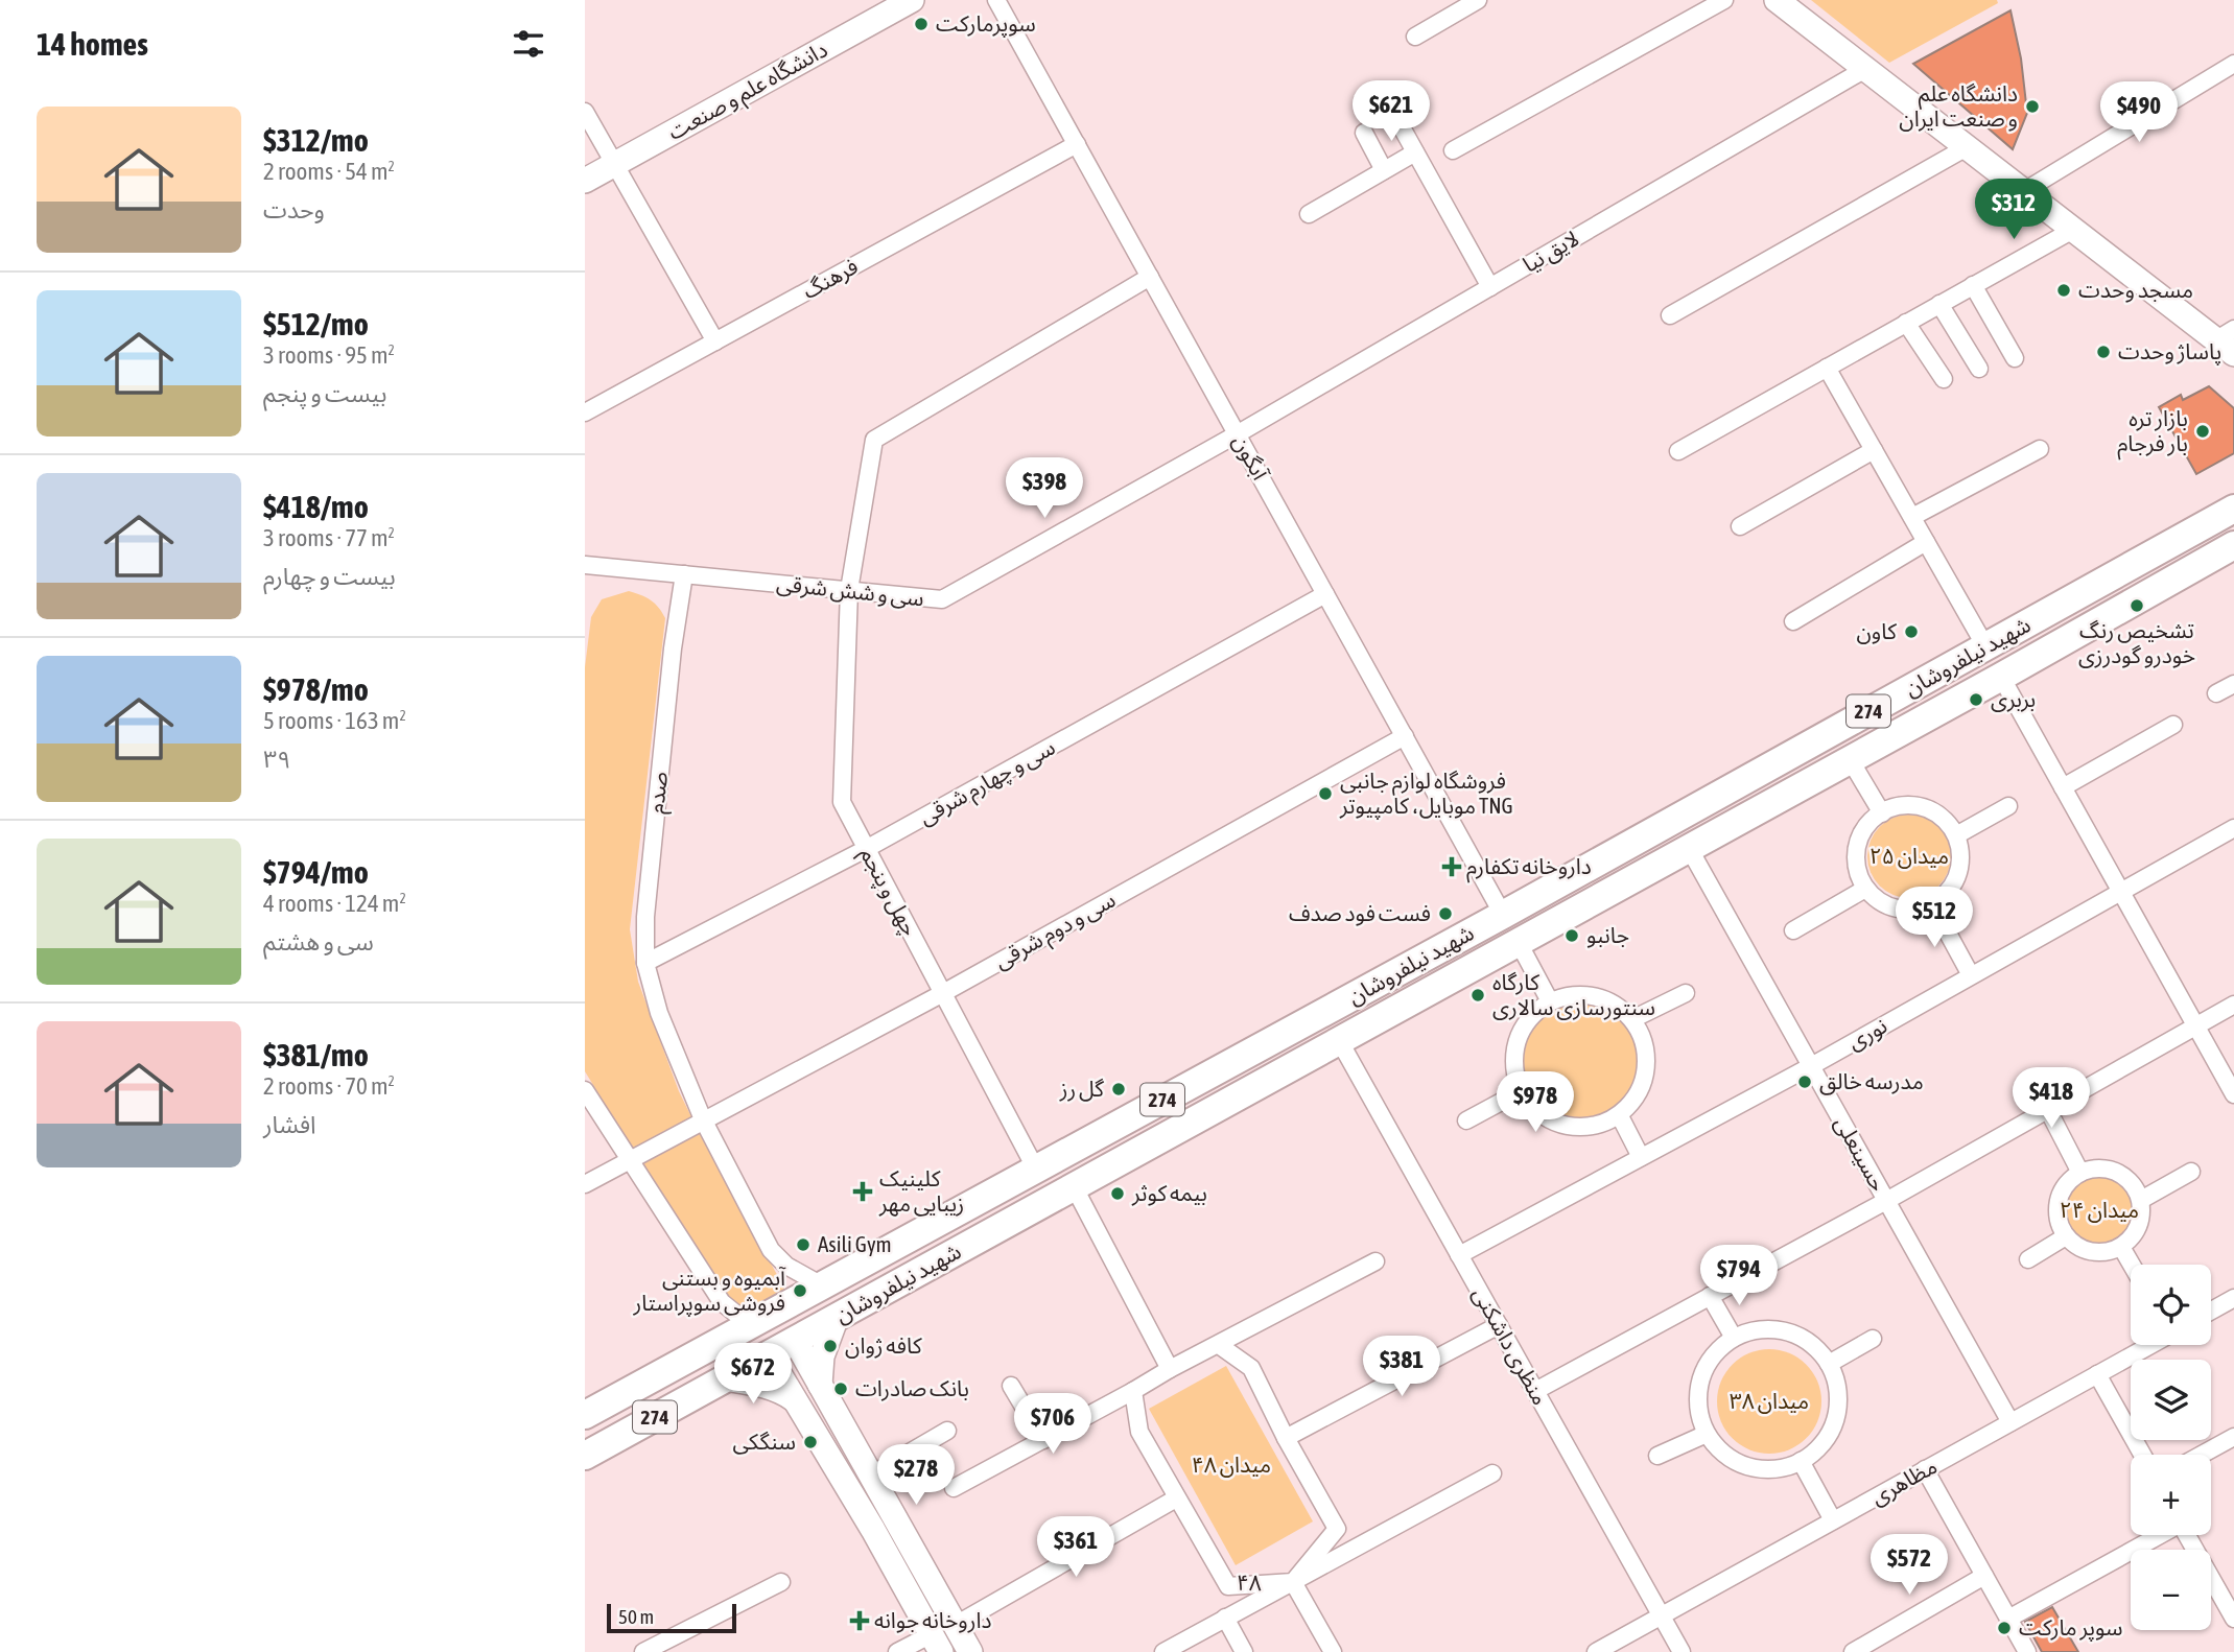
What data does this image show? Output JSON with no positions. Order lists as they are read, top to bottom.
{
  "streets": {
    "main road": ["دانشگاه علم و صنعت", "شهید نیلفروشان", "274"],
    "street": [
      "لایق نیا",
      "فرهنگ",
      "آبگون",
      "سی و شش شرقی",
      "سی و چهارم شرقی",
      "صدم",
      "چهل و پنجم",
      "سی و دوم شرقی",
      "نوری",
      "حسینعلی",
      "منظری داشکنی",
      "مظاهری",
      "۴۸"
    ]
  },
  "crossings": [
    ["لایق نیا", "آبگون"],
    ["لایق نیا", "سی و شش شرقی"],
    ["فرهنگ", "آبگون"],
    ["آبگون", "سی و شش شرقی"],
    ["آبگون", "شهید نیلفروشان"],
    ["آبگون", "سی و چهارم شرقی"],
    ["آبگون", "چهل و پنجم"],
    ["آبگون", "سی و دوم شرقی"],
    ["سی و شش شرقی", "صدم"],
    ["سی و شش شرقی", "چهل و پنجم"],
    ["شهید نیلفروشان", "274"],
    ["شهید نیلفروشان", "چهل و پنجم"],
    ["شهید نیلفروشان", "منظری داشکنی"],
    ["274", "حسینعلی"],
    ["سی و چهارم شرقی", "صدم"],
    ["سی و چهارم شرقی", "چهل و پنجم"],
    ["صدم", "سی و دوم شرقی"],
    ["چهل و پنجم", "سی و دوم شرقی"],
    ["نوری", "حسینعلی"],
    ["نوری", "منظری داشکنی"],
    ["حسینعلی", "مظاهری"],
    ["منظری داشکنی", "مظاهری"]
  ],
  "parks": [
    "میدان ۲۵",
    "میدان ۲۴",
    "میدان ۳۸",
    "میدان ۴۸"
  ],
  "places": {
    "other": [
      "سوپرمارکت",
      "دانشگاه علم و صنعت ایران",
      "مسجد وحدت",
      "پاساژ وحدت",
      "بازار تره بار فرجام",
      "تشخیص رنگ خودرو گودرزی",
      "کاون",
      "بربری",
      "فروشگاه لوازم جانبی موبایل، کامپيوتر TNG",
      "فست فود صدف",
      "جانبو",
      "کارگاه سنتورسازی سالاری",
      "مدرسه خالق",
      "گل رز",
      "بیمه کوثر",
      "Asili Gym",
      "آبمیوه و بستنی فروشی سوپراستار",
      "کافه ژوان",
      "بانک صادرات",
      "سنگکی",
      "سوپر مارکت"
    ],
    "health": ["داروخانه تکفارم", "کلینیک زیبایی مهر", "داروخانه جوانه"]
  },
  "scale_bar": "50 m",
  "page": {
    "heading": "14 homes",
    "price": [
      "$621",
      "$490",
      "$312",
      "$398",
      "$512",
      "$418",
      "$978",
      "$794",
      "$381",
      "$672",
      "$706",
      "$278",
      "$361",
      "$572"
    ],
    "list": [
      {
        "name": "$312/mo",
        "note": "2 rooms · 54 m² · وحدت"
      },
      {
        "name": "$512/mo",
        "note": "3 rooms · 95 m² · بیست و پنجم"
      },
      {
        "name": "$418/mo",
        "note": "3 rooms · 77 m² · بیست و چهارم"
      },
      {
        "name": "$978/mo",
        "note": "5 rooms · 163 m² · ۳۹"
      },
      {
        "name": "$794/mo",
        "note": "4 rooms · 124 m² · سی و هشتم"
      },
      {
        "name": "$381/mo",
        "note": "2 rooms · 70 m² · افشار"
      }
    ],
    "map_buttons": ["+", "−"],
    "scale": "50 m"
  }
}
